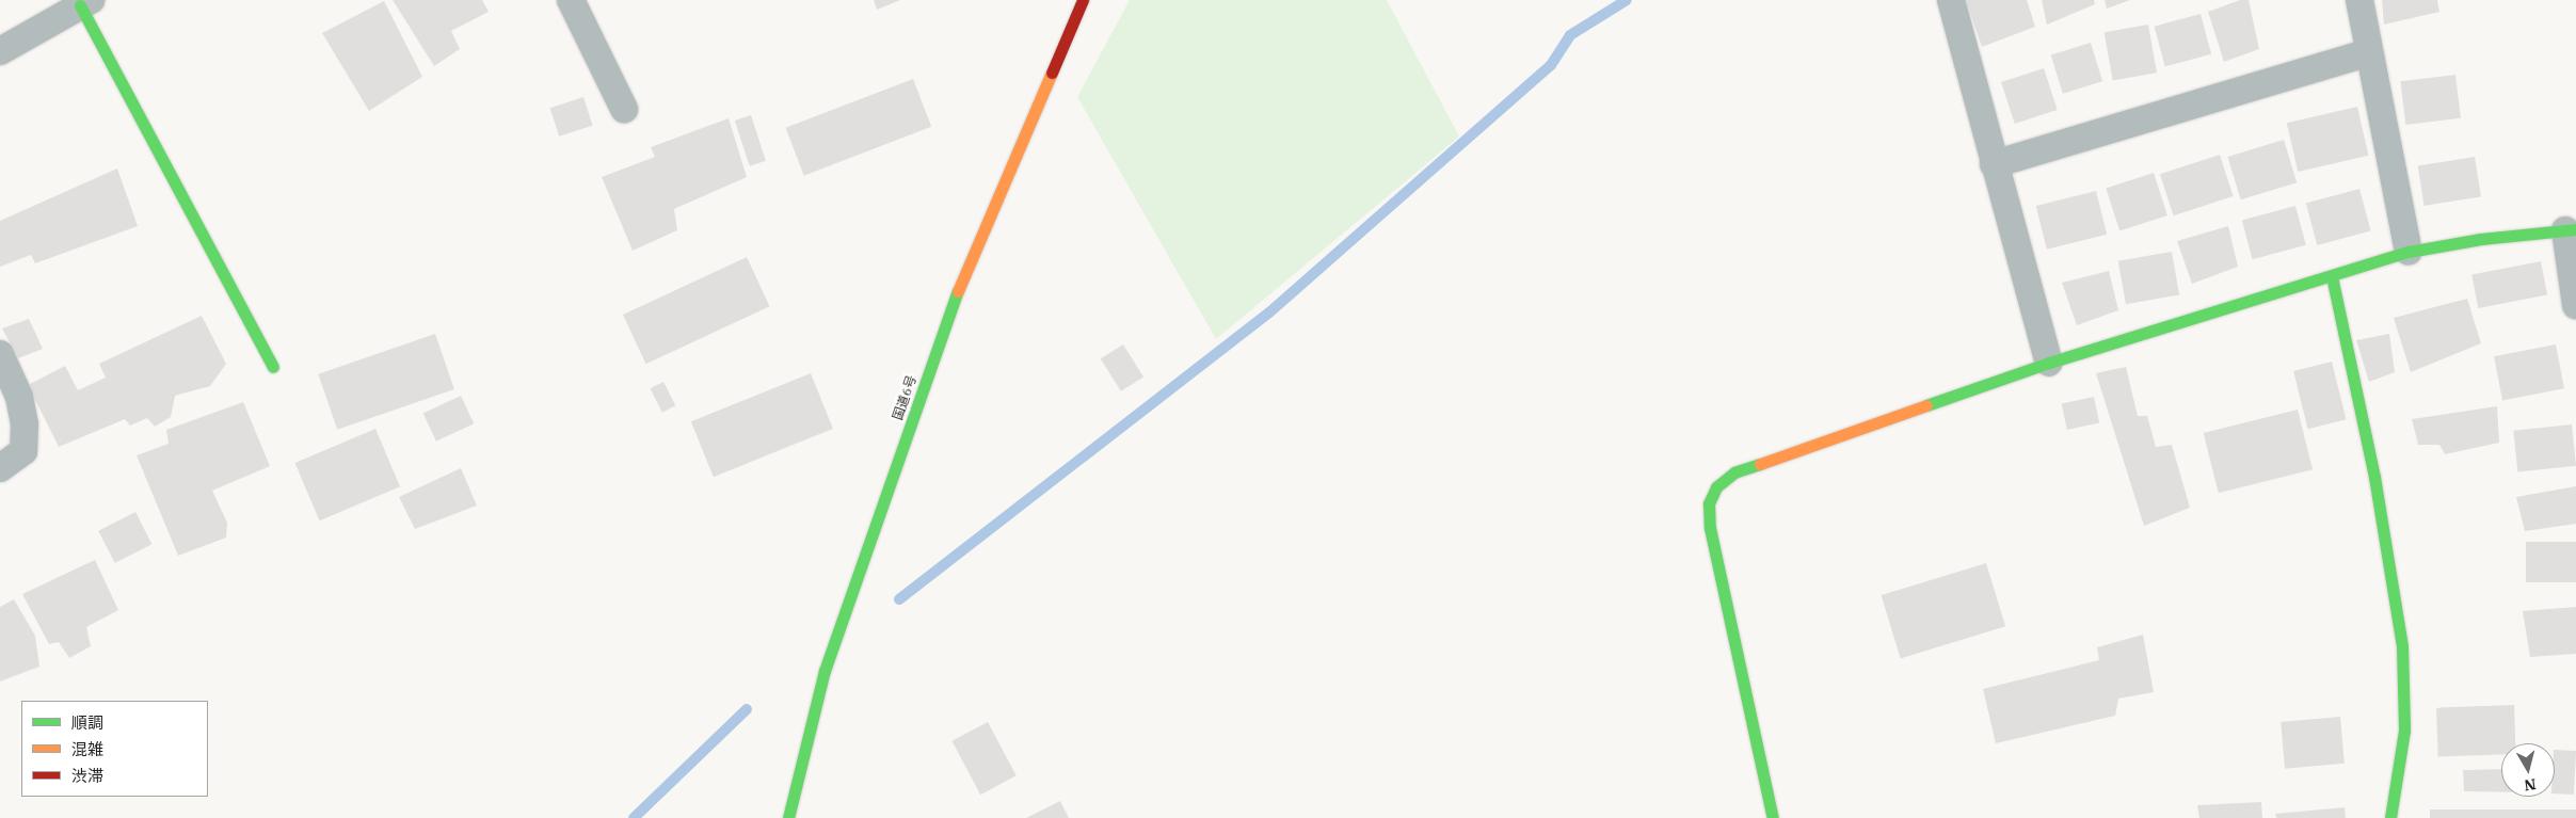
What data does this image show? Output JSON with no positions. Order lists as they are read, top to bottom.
{
  "streets": {
    "main road": ["国道6号"]
  },
  "legend": ["順調", "混雑", "渋滞"],
  "north": "bottom"
}
